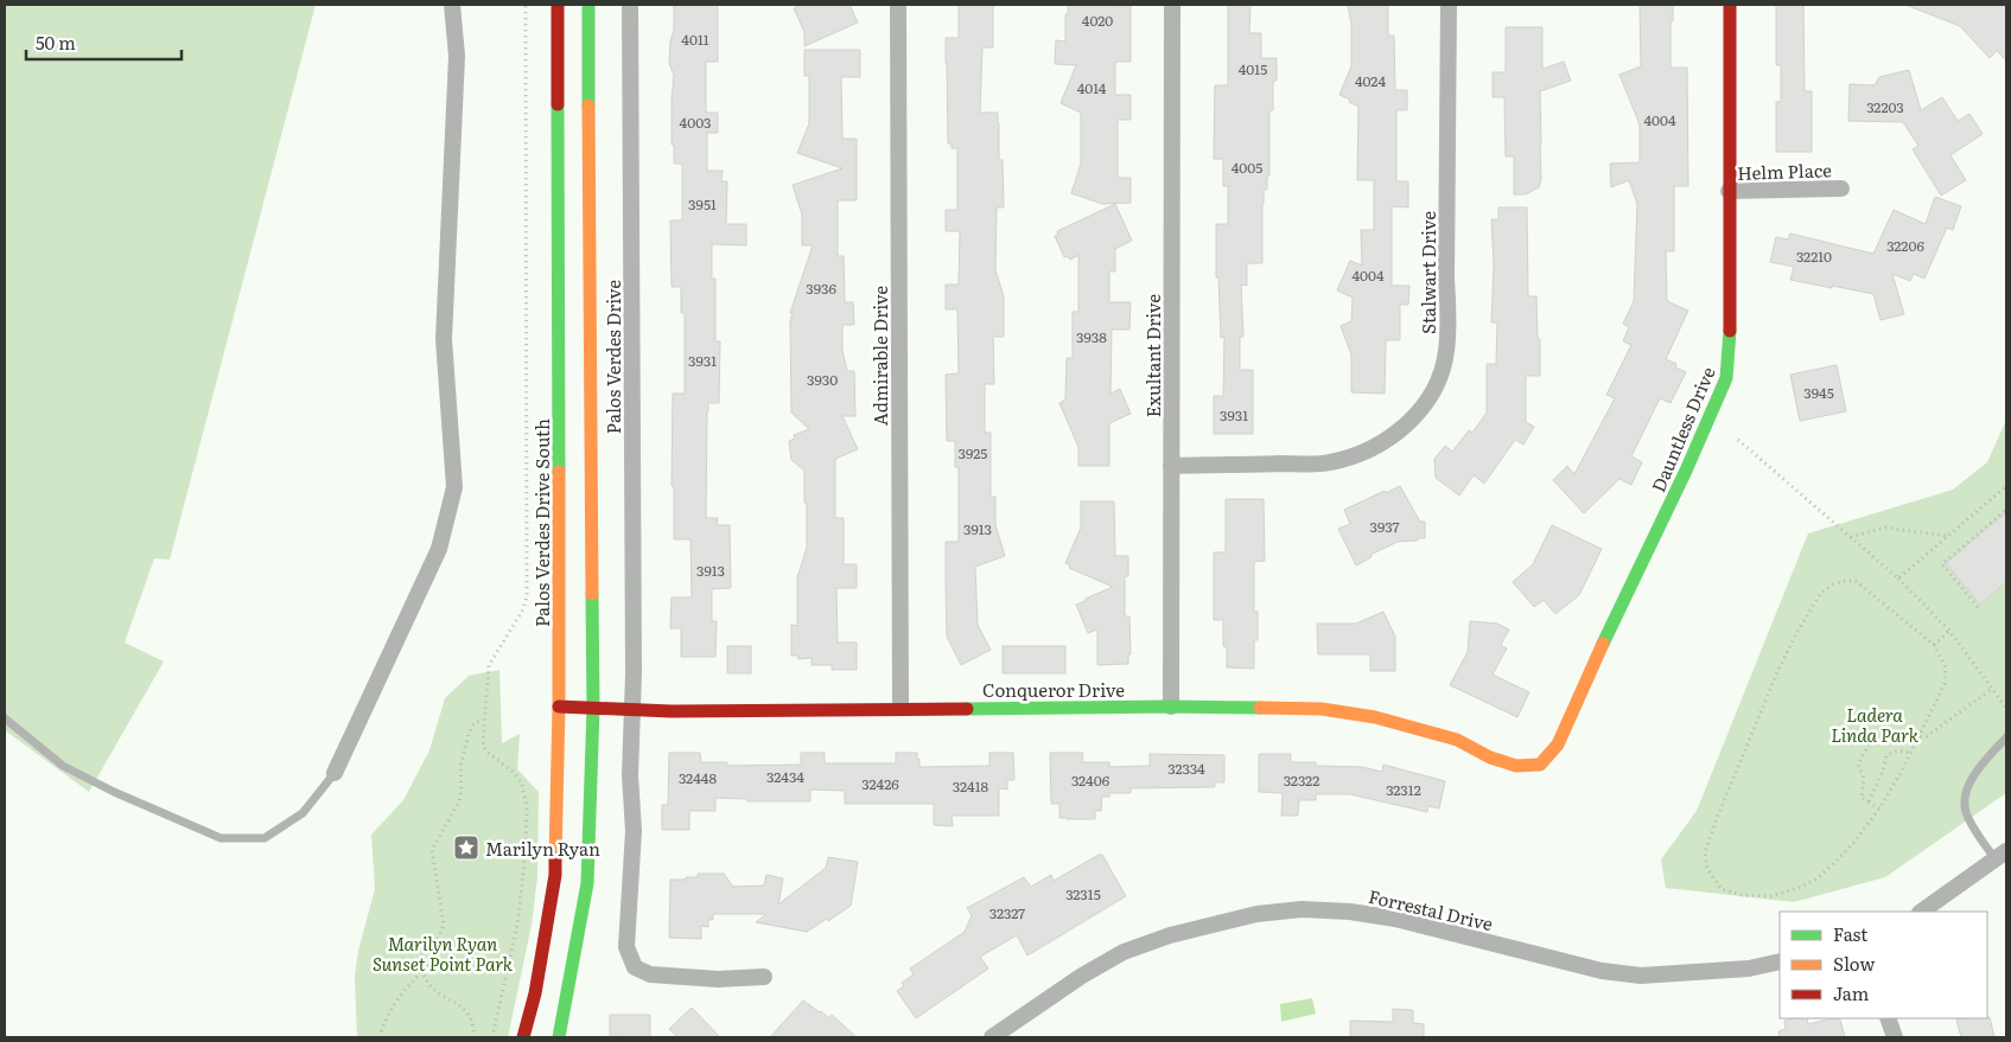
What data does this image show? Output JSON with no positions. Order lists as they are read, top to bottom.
{
  "streets": {
    "main road": ["Dauntless Drive", "Palos Verdes Drive South", "Conqueror Drive"],
    "street": [
      "Helm Place",
      "Stalwart Drive",
      "Admirable Drive",
      "Exultant Drive",
      "Palos Verdes Drive",
      "Forrestal Drive"
    ]
  },
  "crossings": [
    ["Helm Place", "Dauntless Drive"],
    ["Stalwart Drive", "Exultant Drive"],
    ["Admirable Drive", "Conqueror Drive"],
    ["Exultant Drive", "Conqueror Drive"],
    ["Palos Verdes Drive", "Conqueror Drive"],
    ["Dauntless Drive", "Conqueror Drive"],
    ["Palos Verdes Drive South", "Conqueror Drive"]
  ],
  "parks": ["Ladera Linda Park", "Marilyn Ryan Sunset Point Park"],
  "places": {
    "place": ["Marilyn Ryan"]
  },
  "house_numbers": [
    "4020",
    "4011",
    "4015",
    "4024",
    "4014",
    "32203",
    "4004",
    "4003",
    "4005",
    "3951",
    "32206",
    "32210",
    "4004",
    "3936",
    "3938",
    "3931",
    "3930",
    "3945",
    "3931",
    "3925",
    "3937",
    "3913",
    "3913",
    "32334",
    "32434",
    "32448",
    "32406",
    "32322",
    "32426",
    "32418",
    "32312",
    "32315",
    "32327"
  ],
  "legend": ["Fast", "Slow", "Jam"],
  "scale_bar": "50 m"
}
